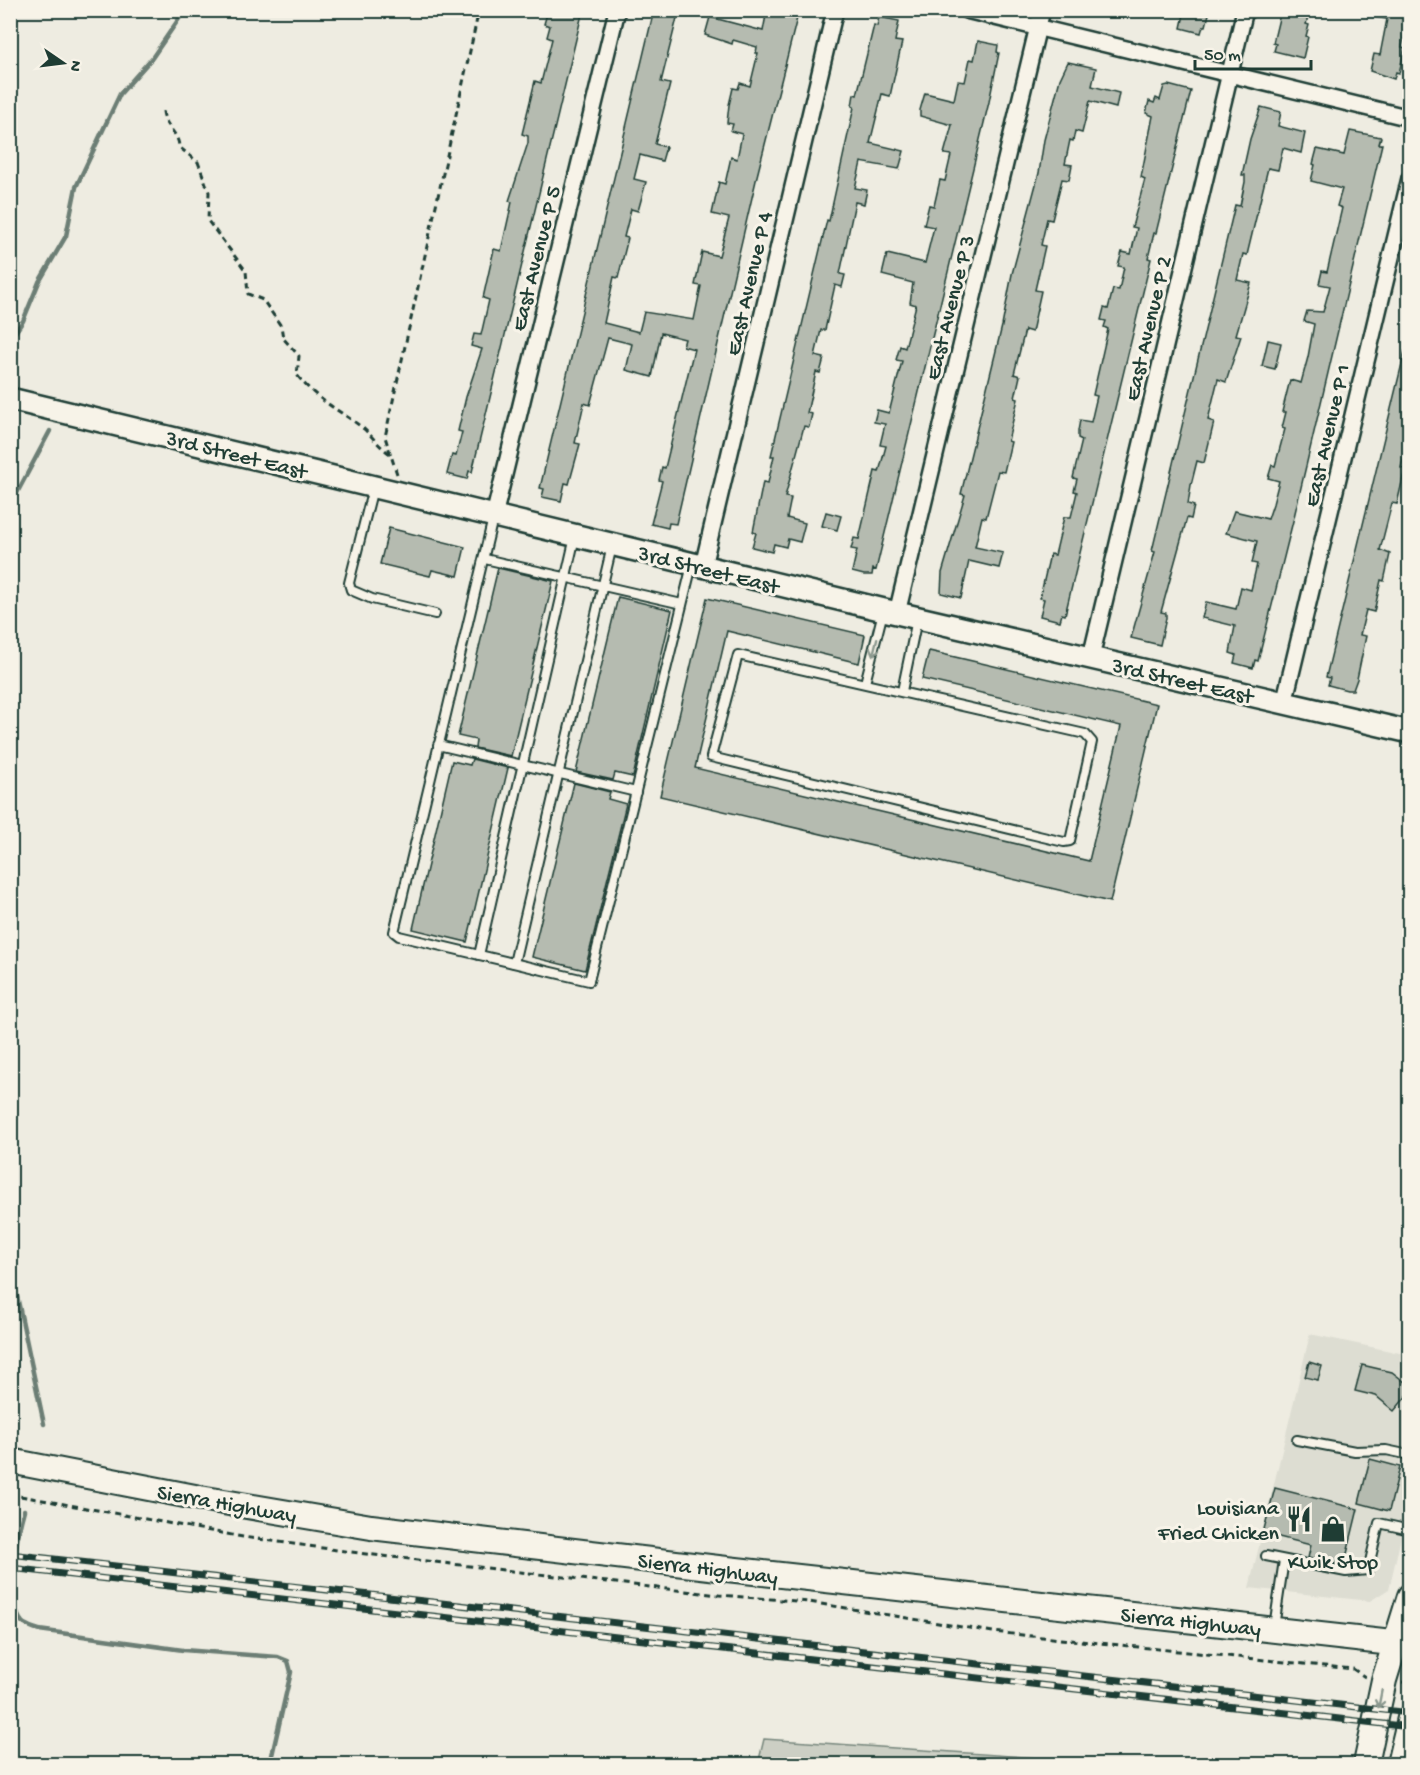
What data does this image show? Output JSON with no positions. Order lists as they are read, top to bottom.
{
  "streets": {
    "main road": ["Sierra Highway"],
    "street": [
      "East Avenue P 5",
      "East Avenue P 4",
      "East Avenue P 3",
      "East Avenue P 2",
      "East Avenue P 1",
      "3rd Street East"
    ]
  },
  "crossings": [
    ["East Avenue P 5", "3rd Street East"],
    ["East Avenue P 4", "3rd Street East"],
    ["East Avenue P 3", "3rd Street East"],
    ["East Avenue P 2", "3rd Street East"],
    ["East Avenue P 1", "3rd Street East"]
  ],
  "places": {
    "restaurant": ["Louisiana Fried Chicken"],
    "shop": ["Kwik Stop"]
  },
  "scale_bar": "50 m",
  "north": "right"
}
